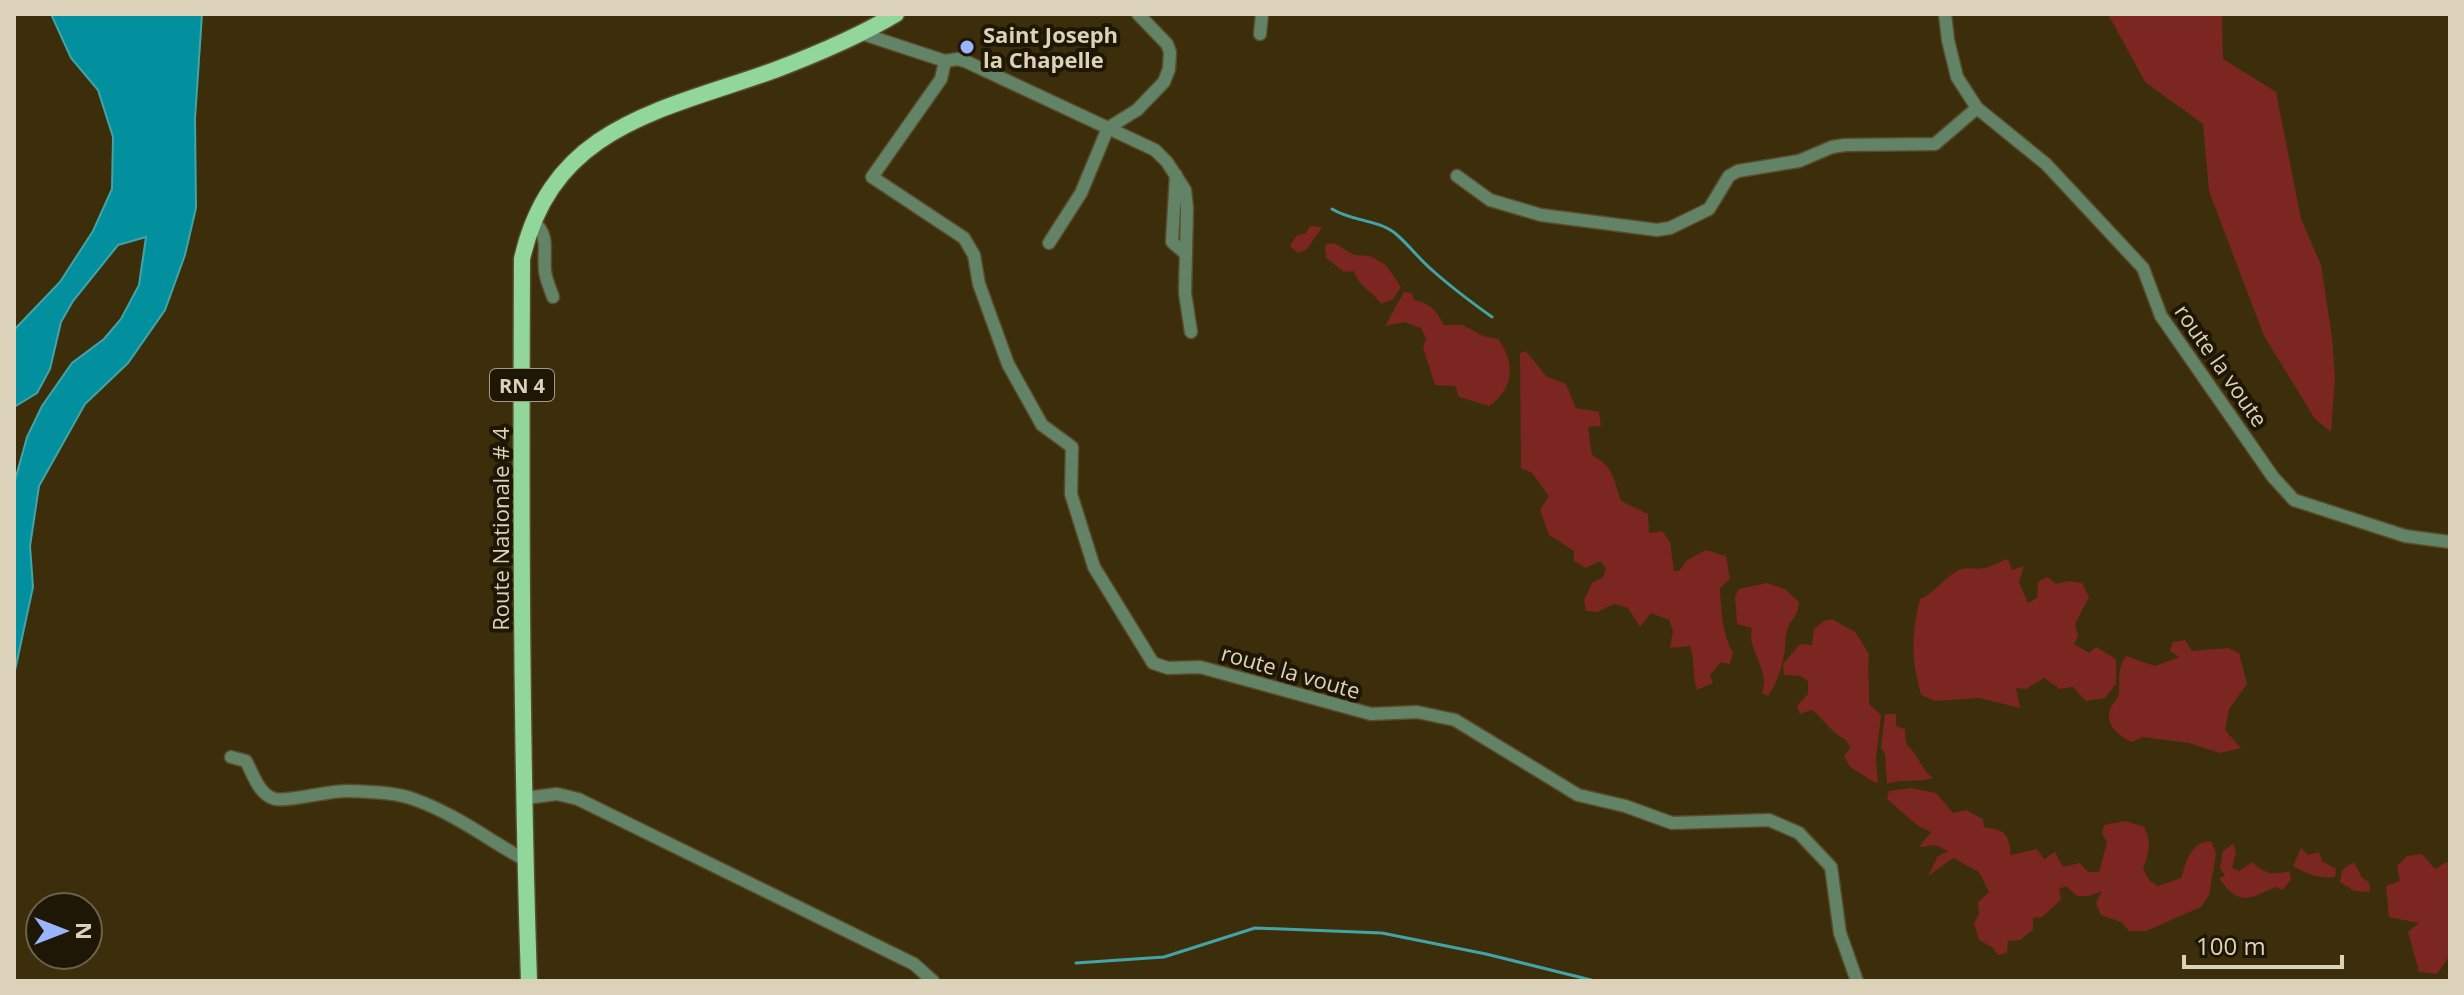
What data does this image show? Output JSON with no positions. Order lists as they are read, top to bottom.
{
  "streets": {
    "main road": ["RN 4", "Route Nationale # 4"],
    "street": ["route la voute"]
  },
  "places": ["Saint Joseph la Chapelle"],
  "scale_bar": "100 m",
  "north": "right"
}
